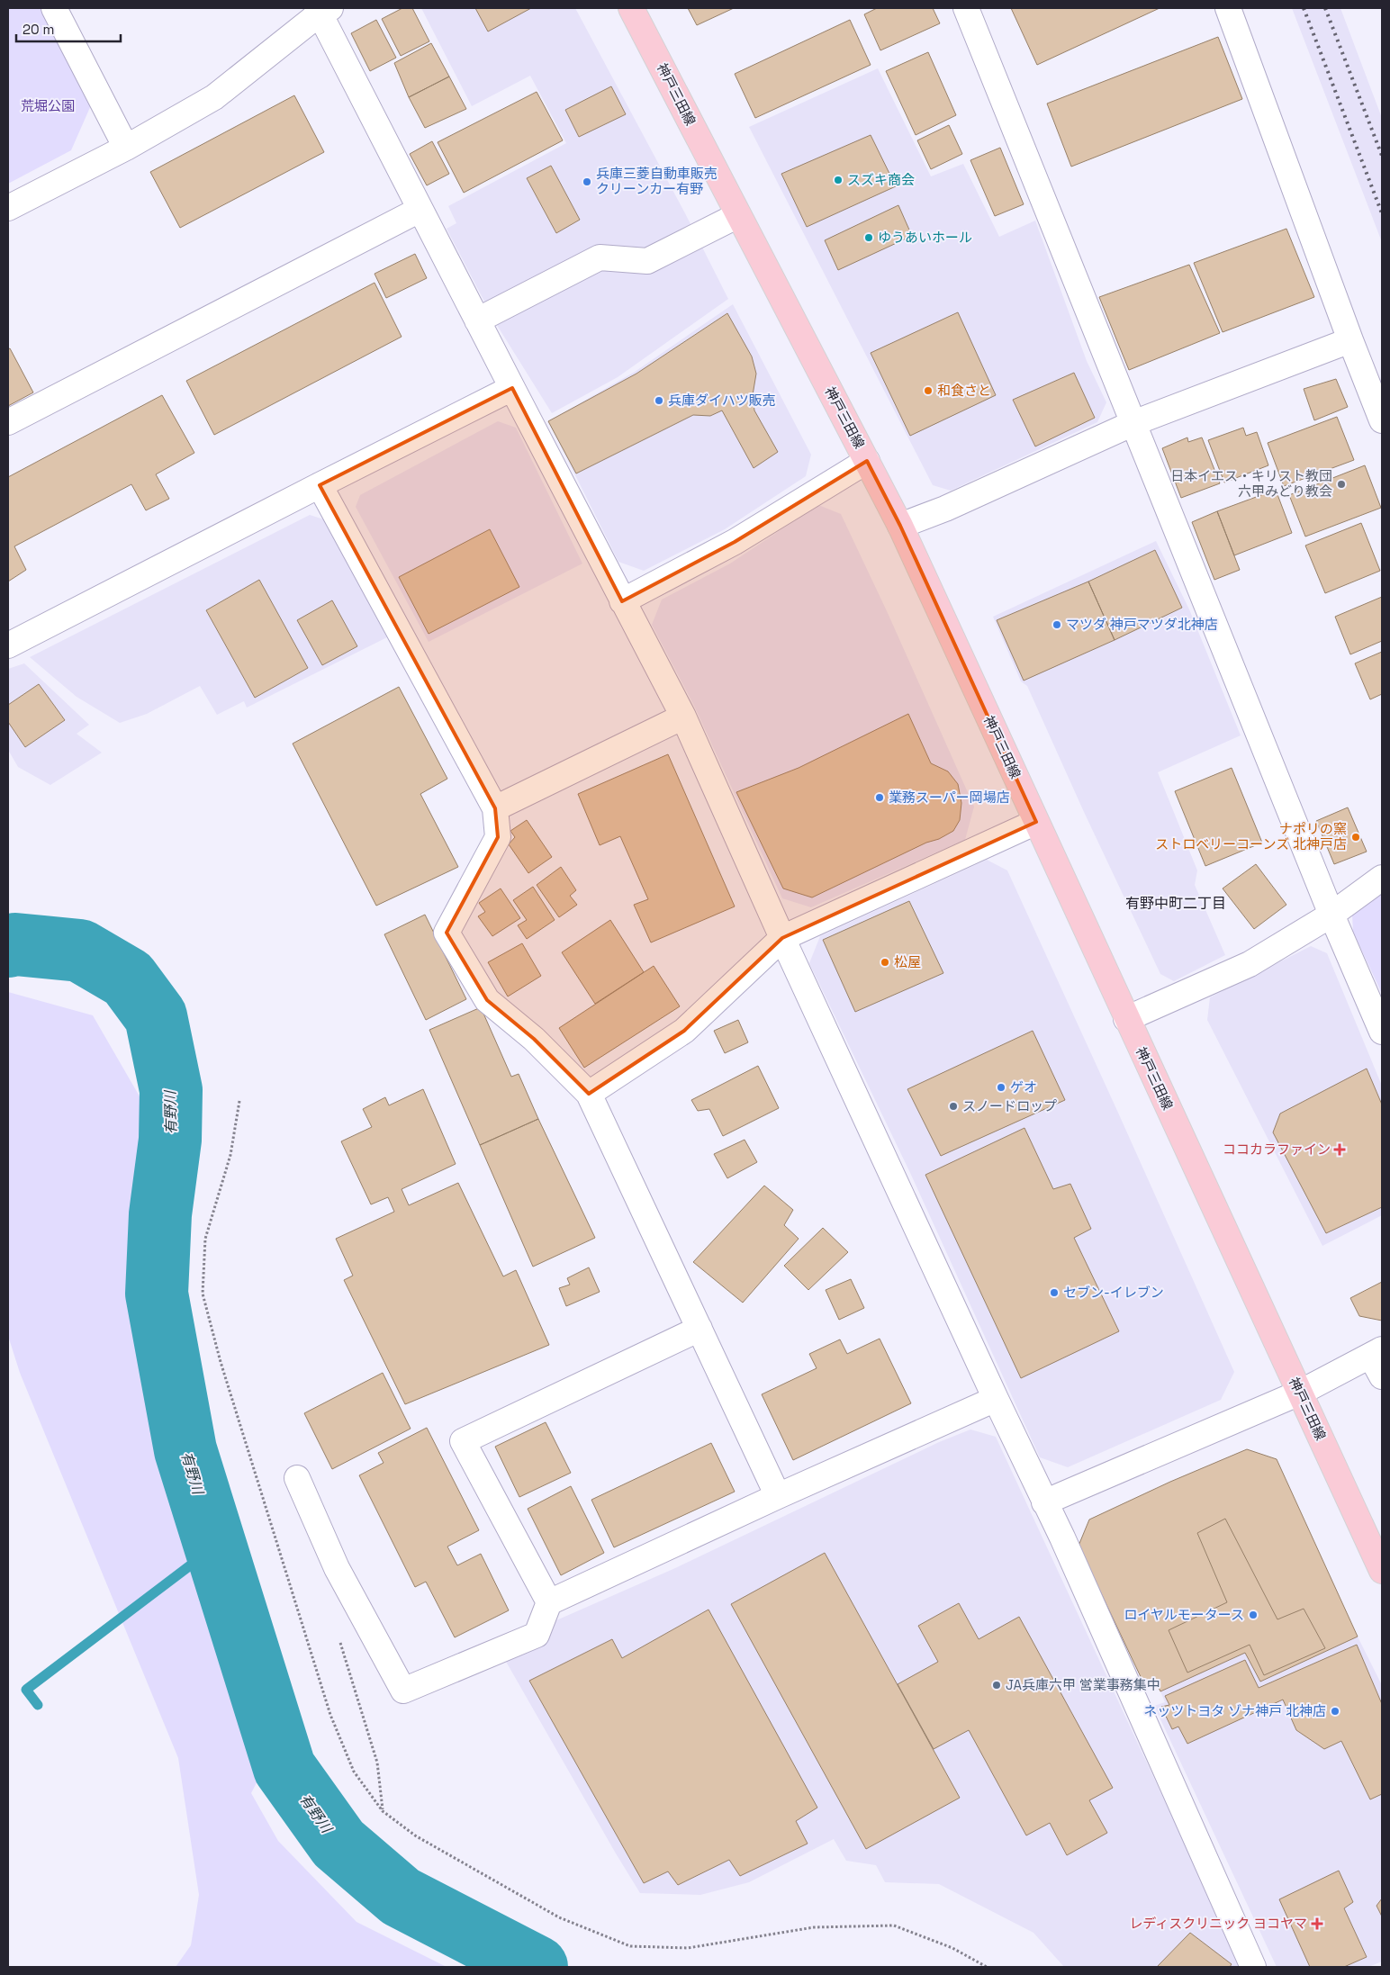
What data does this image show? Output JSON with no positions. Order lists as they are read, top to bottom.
{
  "streets": {
    "main road": ["神戸三田線"]
  },
  "districts": ["有野中町二丁目"],
  "water": ["有野川"],
  "parks": ["荒堀公園"],
  "places": {
    "other": [
      "スズキ商会",
      "兵庫三菱自動車販売 クリーンカー有野",
      "ゆうあいホール",
      "和食さと",
      "兵庫ダイハツ販売",
      "日本イエス・キリスト教団 六甲みどり教会",
      "マツダ 神戸マツダ北神店",
      "業務スーパー岡場店",
      "ナポリの窯 ストロベリーコーンズ 北神戸店",
      "松屋",
      "ゲオ",
      "スノードロップ",
      "セブン-イレブン",
      "ロイヤルモータース",
      "JA兵庫六甲 営業事務集中",
      "ネッツトヨタ ゾナ神戸 北神店"
    ],
    "health": ["ココカラファイン", "レディスクリニック ヨコヤマ"]
  },
  "scale_bar": "20 m"
}
